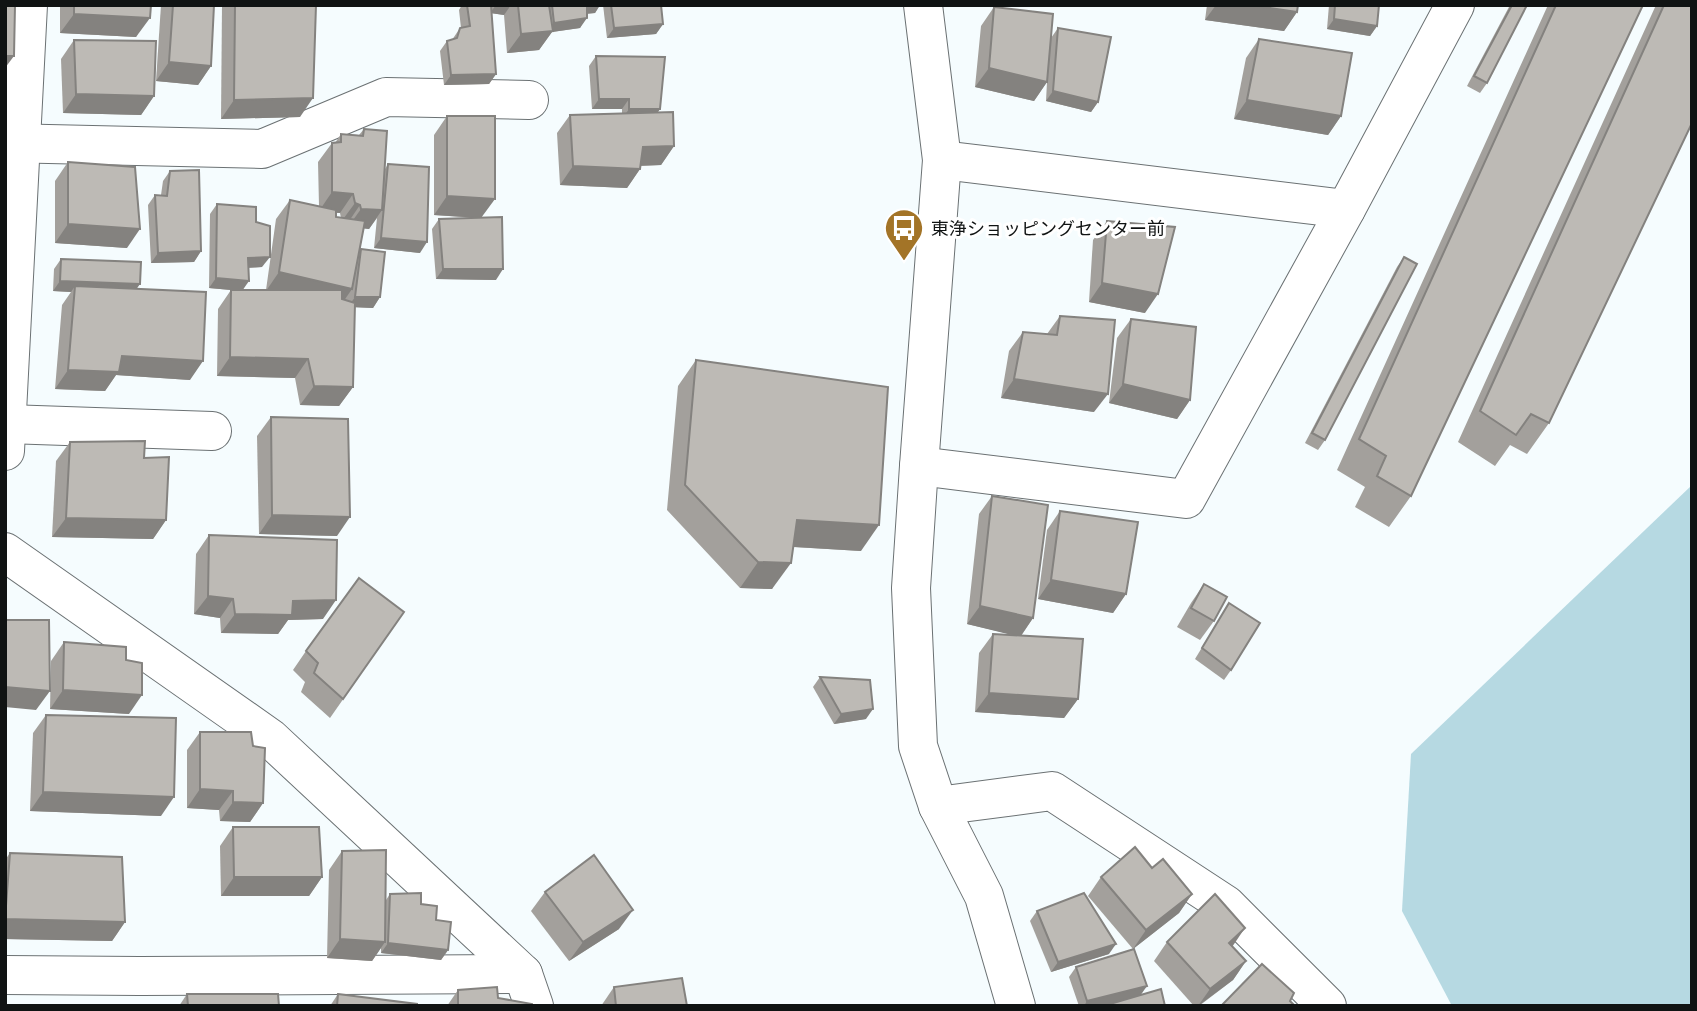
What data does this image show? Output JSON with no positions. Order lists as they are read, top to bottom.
{
  "places": {
    "bus stop": ["東浄ショッピングセンター前"]
  }
}
